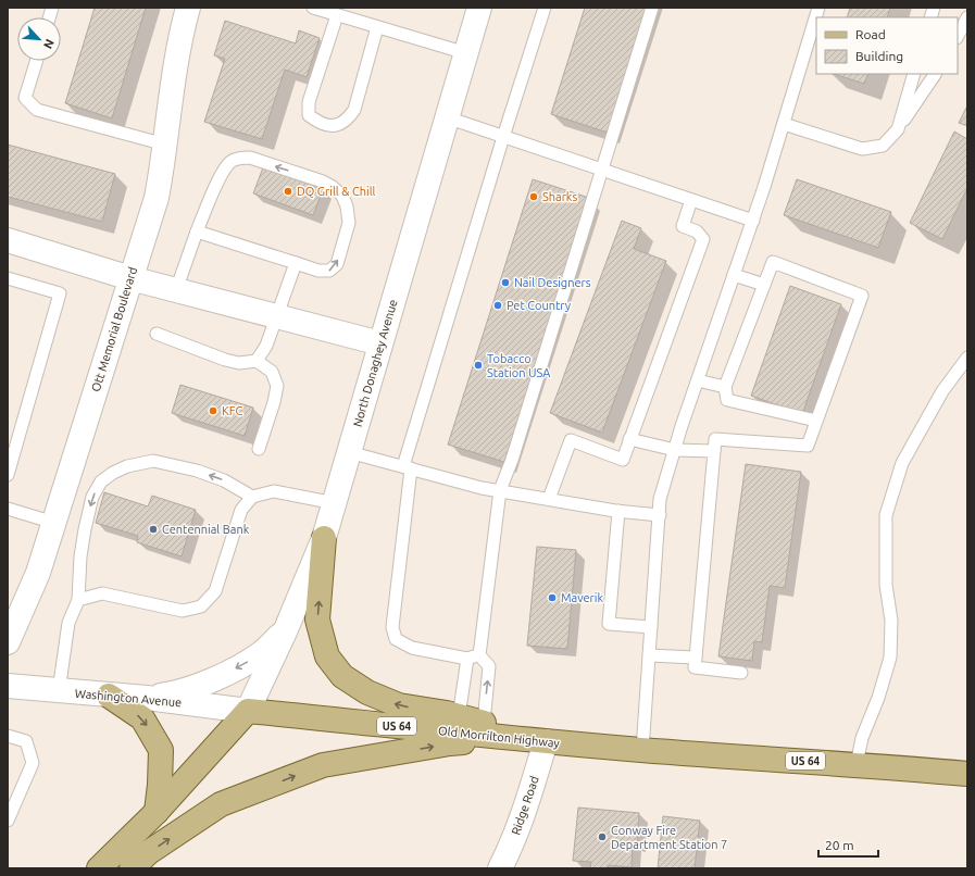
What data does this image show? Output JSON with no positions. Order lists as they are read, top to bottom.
{
  "streets": {
    "main road": ["US 64", "Old Morrilton Highway"],
    "street": [
      "Ott Memorial Boulevard",
      "North Donaghey Avenue",
      "Washington Avenue",
      "Ridge Road"
    ]
  },
  "crossings": [
    ["North Donaghey Avenue", "Washington Avenue"],
    ["North Donaghey Avenue", "Old Morrilton Highway"],
    ["Washington Avenue", "Old Morrilton Highway"],
    ["Old Morrilton Highway", "Ridge Road"]
  ],
  "places": [
    "DQ Grill & Chill",
    "Sharks",
    "Nail Designers",
    "Pet Country",
    "Tobacco Station USA",
    "KFC",
    "Centennial Bank",
    "Maverik",
    "Conway Fire Department Station 7"
  ],
  "legend": ["Road", "Building"],
  "scale_bar": "20 m",
  "north": "bottom right"
}
